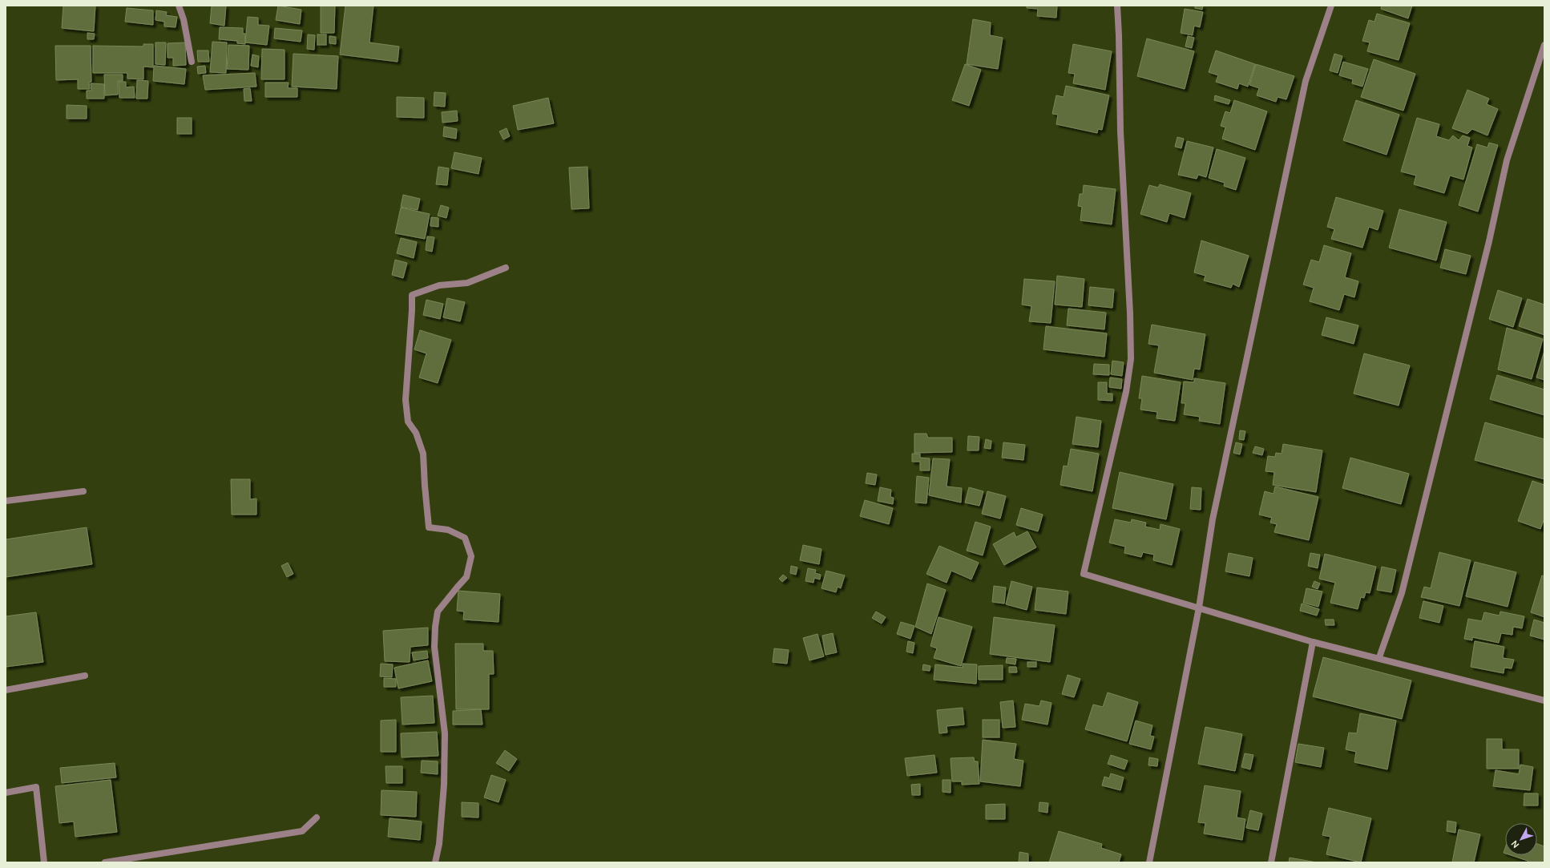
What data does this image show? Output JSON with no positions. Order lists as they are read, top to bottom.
{
  "north": "bottom left"
}
